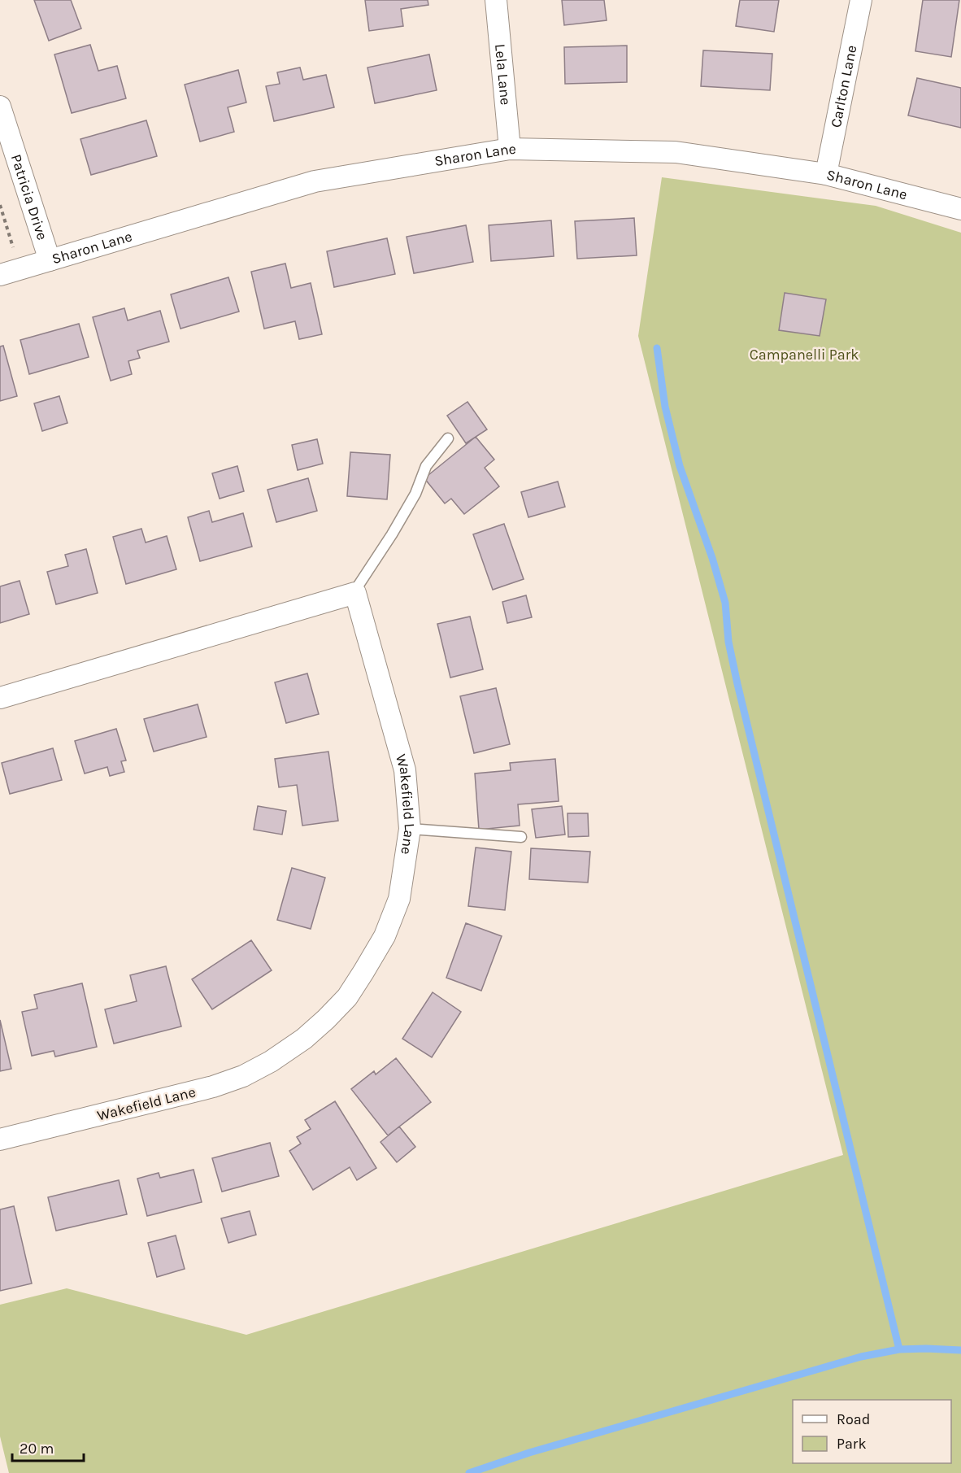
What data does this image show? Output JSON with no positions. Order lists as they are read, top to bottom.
{
  "streets": {
    "street": [
      "Lela Lane",
      "Carlton Lane",
      "Sharon Lane",
      "Patricia Drive",
      "Wakefield Lane"
    ]
  },
  "crossings": [
    ["Lela Lane", "Sharon Lane"],
    ["Carlton Lane", "Sharon Lane"],
    ["Sharon Lane", "Patricia Drive"]
  ],
  "parks": ["Campanelli Park"],
  "legend": ["Road", "Park"],
  "scale_bar": "20 m"
}
